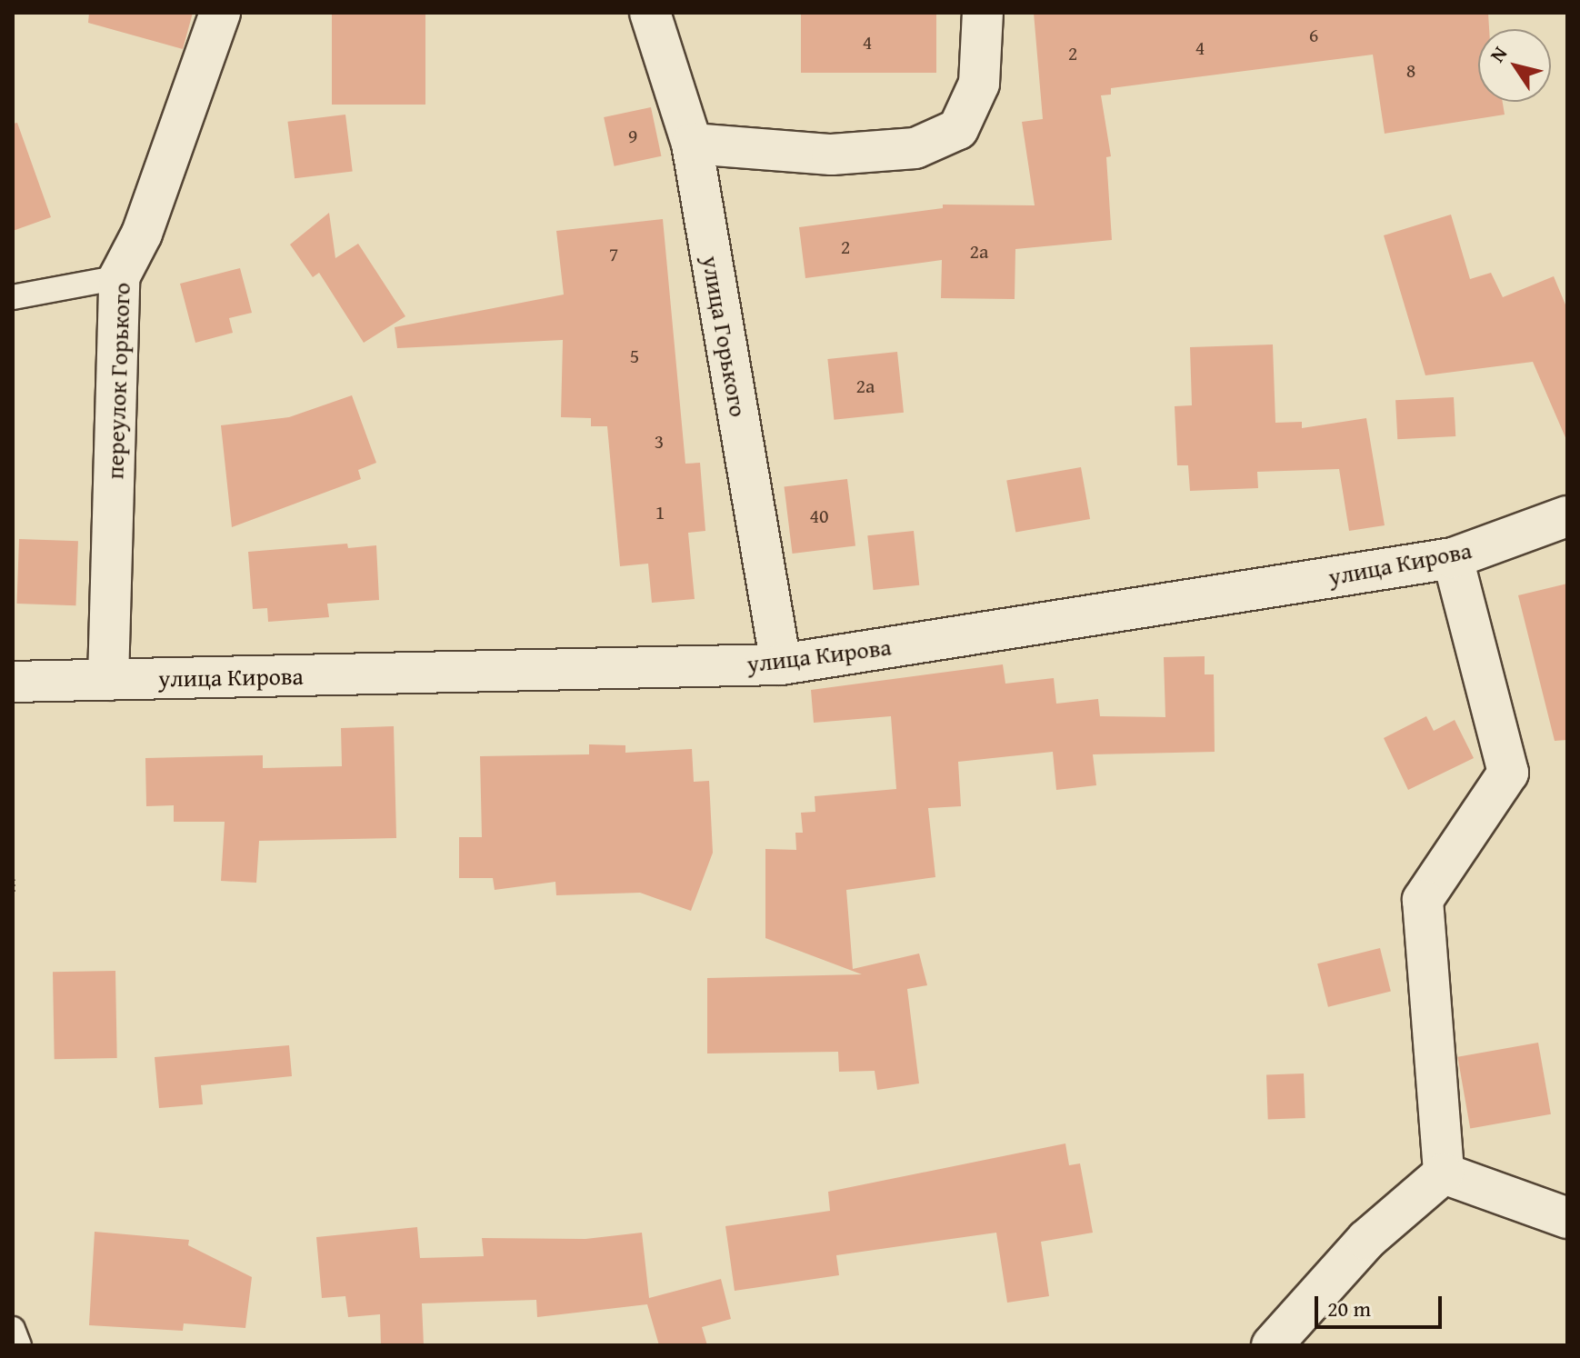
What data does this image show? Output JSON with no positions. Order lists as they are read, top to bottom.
{
  "streets": {
    "street": ["улица Горького", "переулок Горького", "улица Кирова"]
  },
  "crossings": [
    ["улица Горького", "улица Кирова"],
    ["переулок Горького", "улица Кирова"]
  ],
  "house_numbers": [
    "6",
    "4",
    "4",
    "2",
    "8",
    "9",
    "2",
    "2а",
    "7",
    "5",
    "2а",
    "3",
    "1",
    "40"
  ],
  "scale_bar": "20 m",
  "north": "top left"
}
